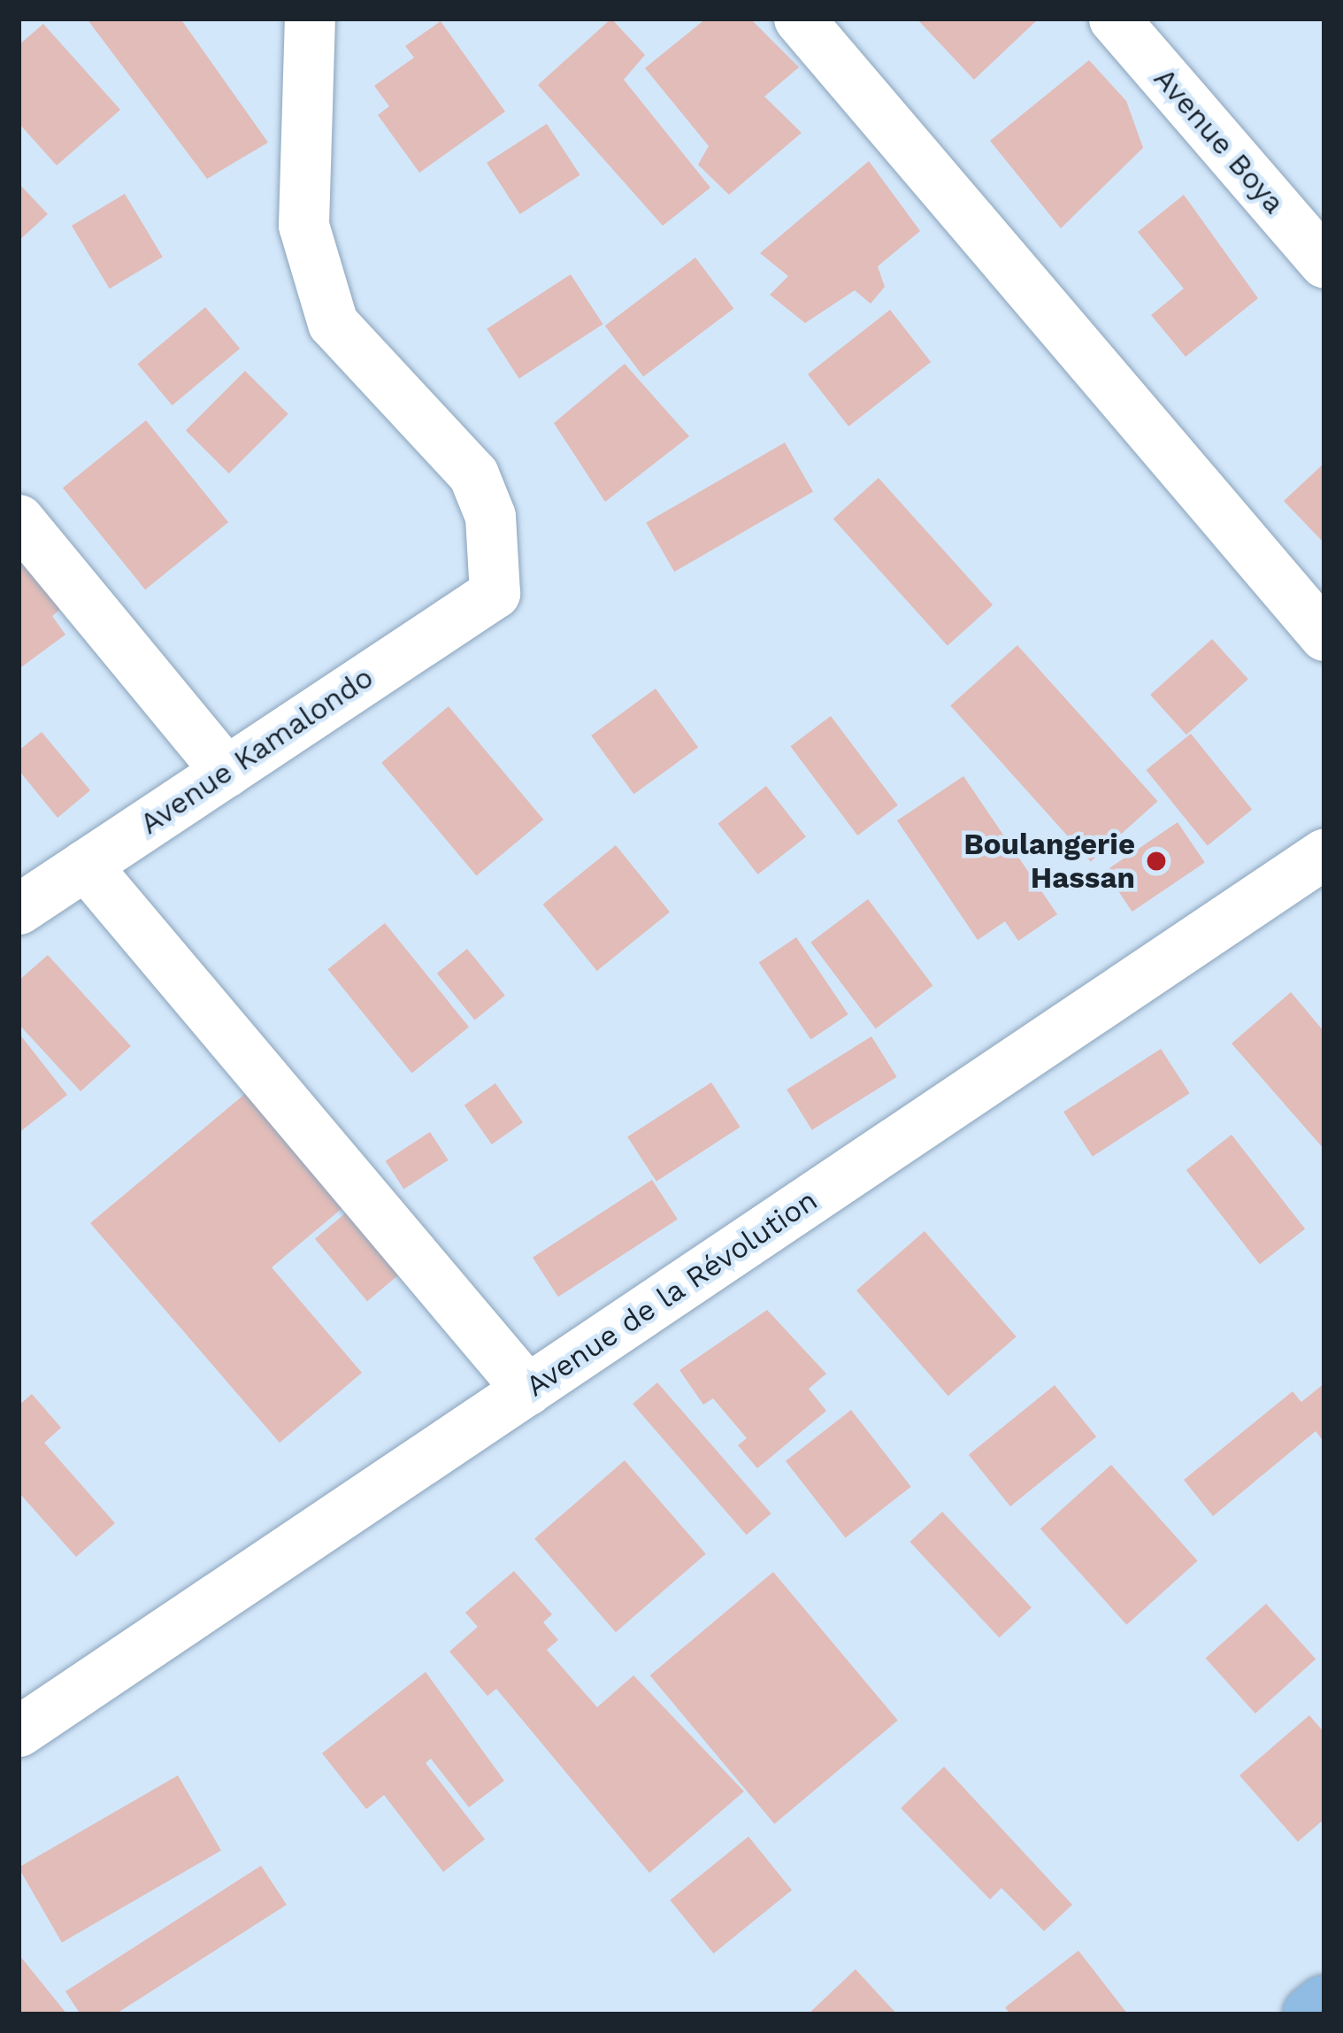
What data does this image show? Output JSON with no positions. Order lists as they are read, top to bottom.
{
  "streets": {
    "street": ["Avenue Boya", "Avenue Kamalondo", "Avenue de la Révolution"]
  },
  "places": ["Boulangerie Hassan"]
}
